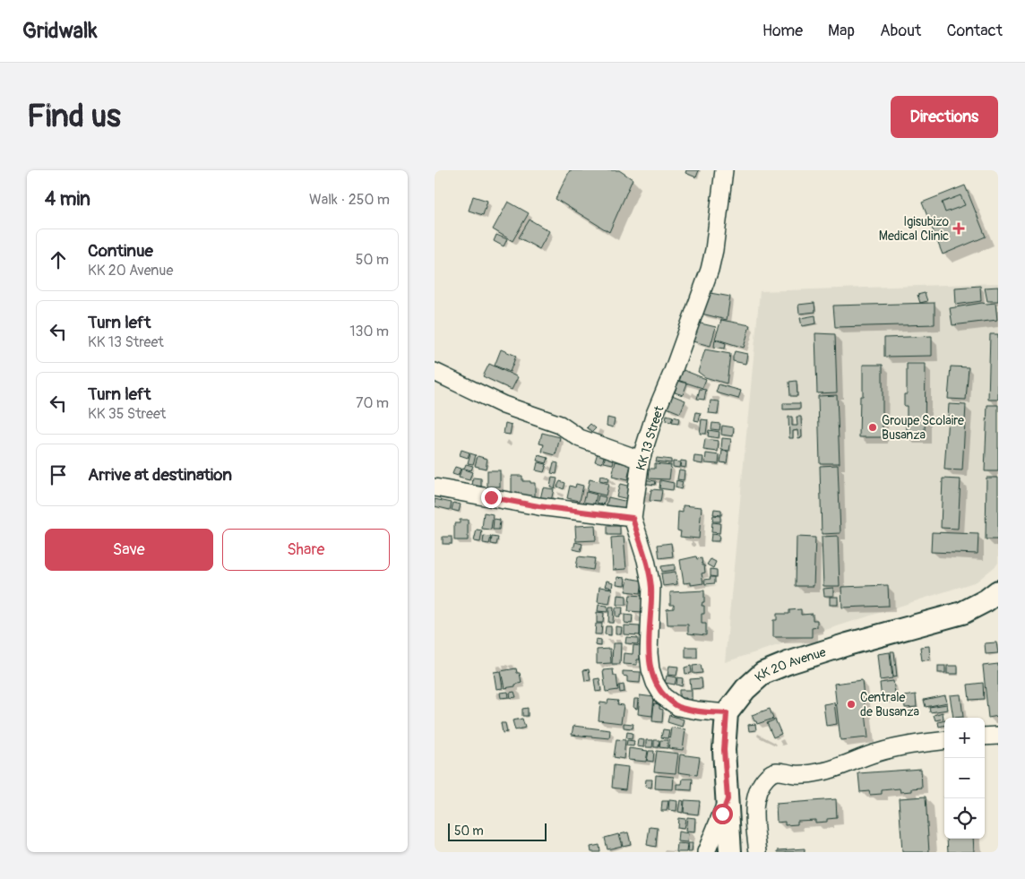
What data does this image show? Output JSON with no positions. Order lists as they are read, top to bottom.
{
  "streets": {
    "main road": ["KK 20 Avenue"],
    "street": ["KK 13 Street"]
  },
  "crossings": [
    ["KK 13 Street", "KK 20 Avenue"]
  ],
  "places": {
    "health": ["Igisubizo Medical Clinic"],
    "other": ["Groupe Scolaire Busanza", "Centrale de Busanza"]
  },
  "scale_bar": "50 m",
  "page": {
    "header": "Gridwalk",
    "nav": [
      "Home",
      "Map",
      "About",
      "Contact"
    ],
    "buttons": [
      "Directions",
      ["Save", "Share"]
    ],
    "title": "Find us",
    "heading": ["4 min", "Walk · 250 m"],
    "list": [
      ["Continue", "KK 20 Avenue", "50 m"],
      ["Turn left", "KK 13 Street", "130 m"],
      ["Turn left", "KK 35 Street", "70 m"],
      "Arrive at destination"
    ],
    "map_buttons": ["+", "−"],
    "scale": "50 m"
  }
}
